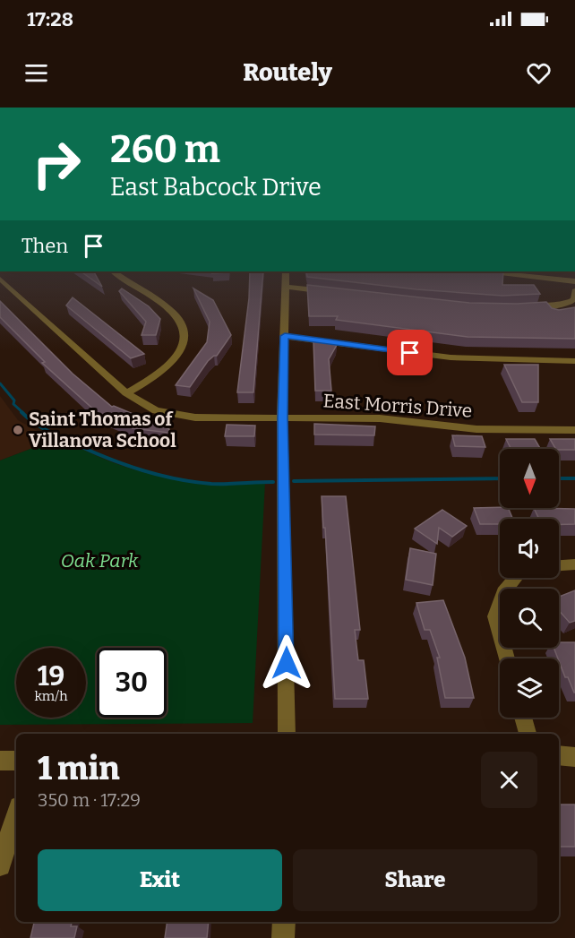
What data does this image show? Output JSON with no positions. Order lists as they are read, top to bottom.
{
  "streets": {
    "street": ["East Morris Drive"]
  },
  "parks": ["Oak Park"],
  "places": ["Saint Thomas of Villanova School"],
  "north": "bottom",
  "page": {
    "status": "17:28",
    "header": "Routely",
    "turn": ["260 m", "East Babcock Drive"],
    "then": "Then",
    "speed": "19 km/h",
    "limit": "30",
    "heading": ["1 min", "350 m · 17:29"],
    "buttons": ["Exit", "Share"]
  }
}
